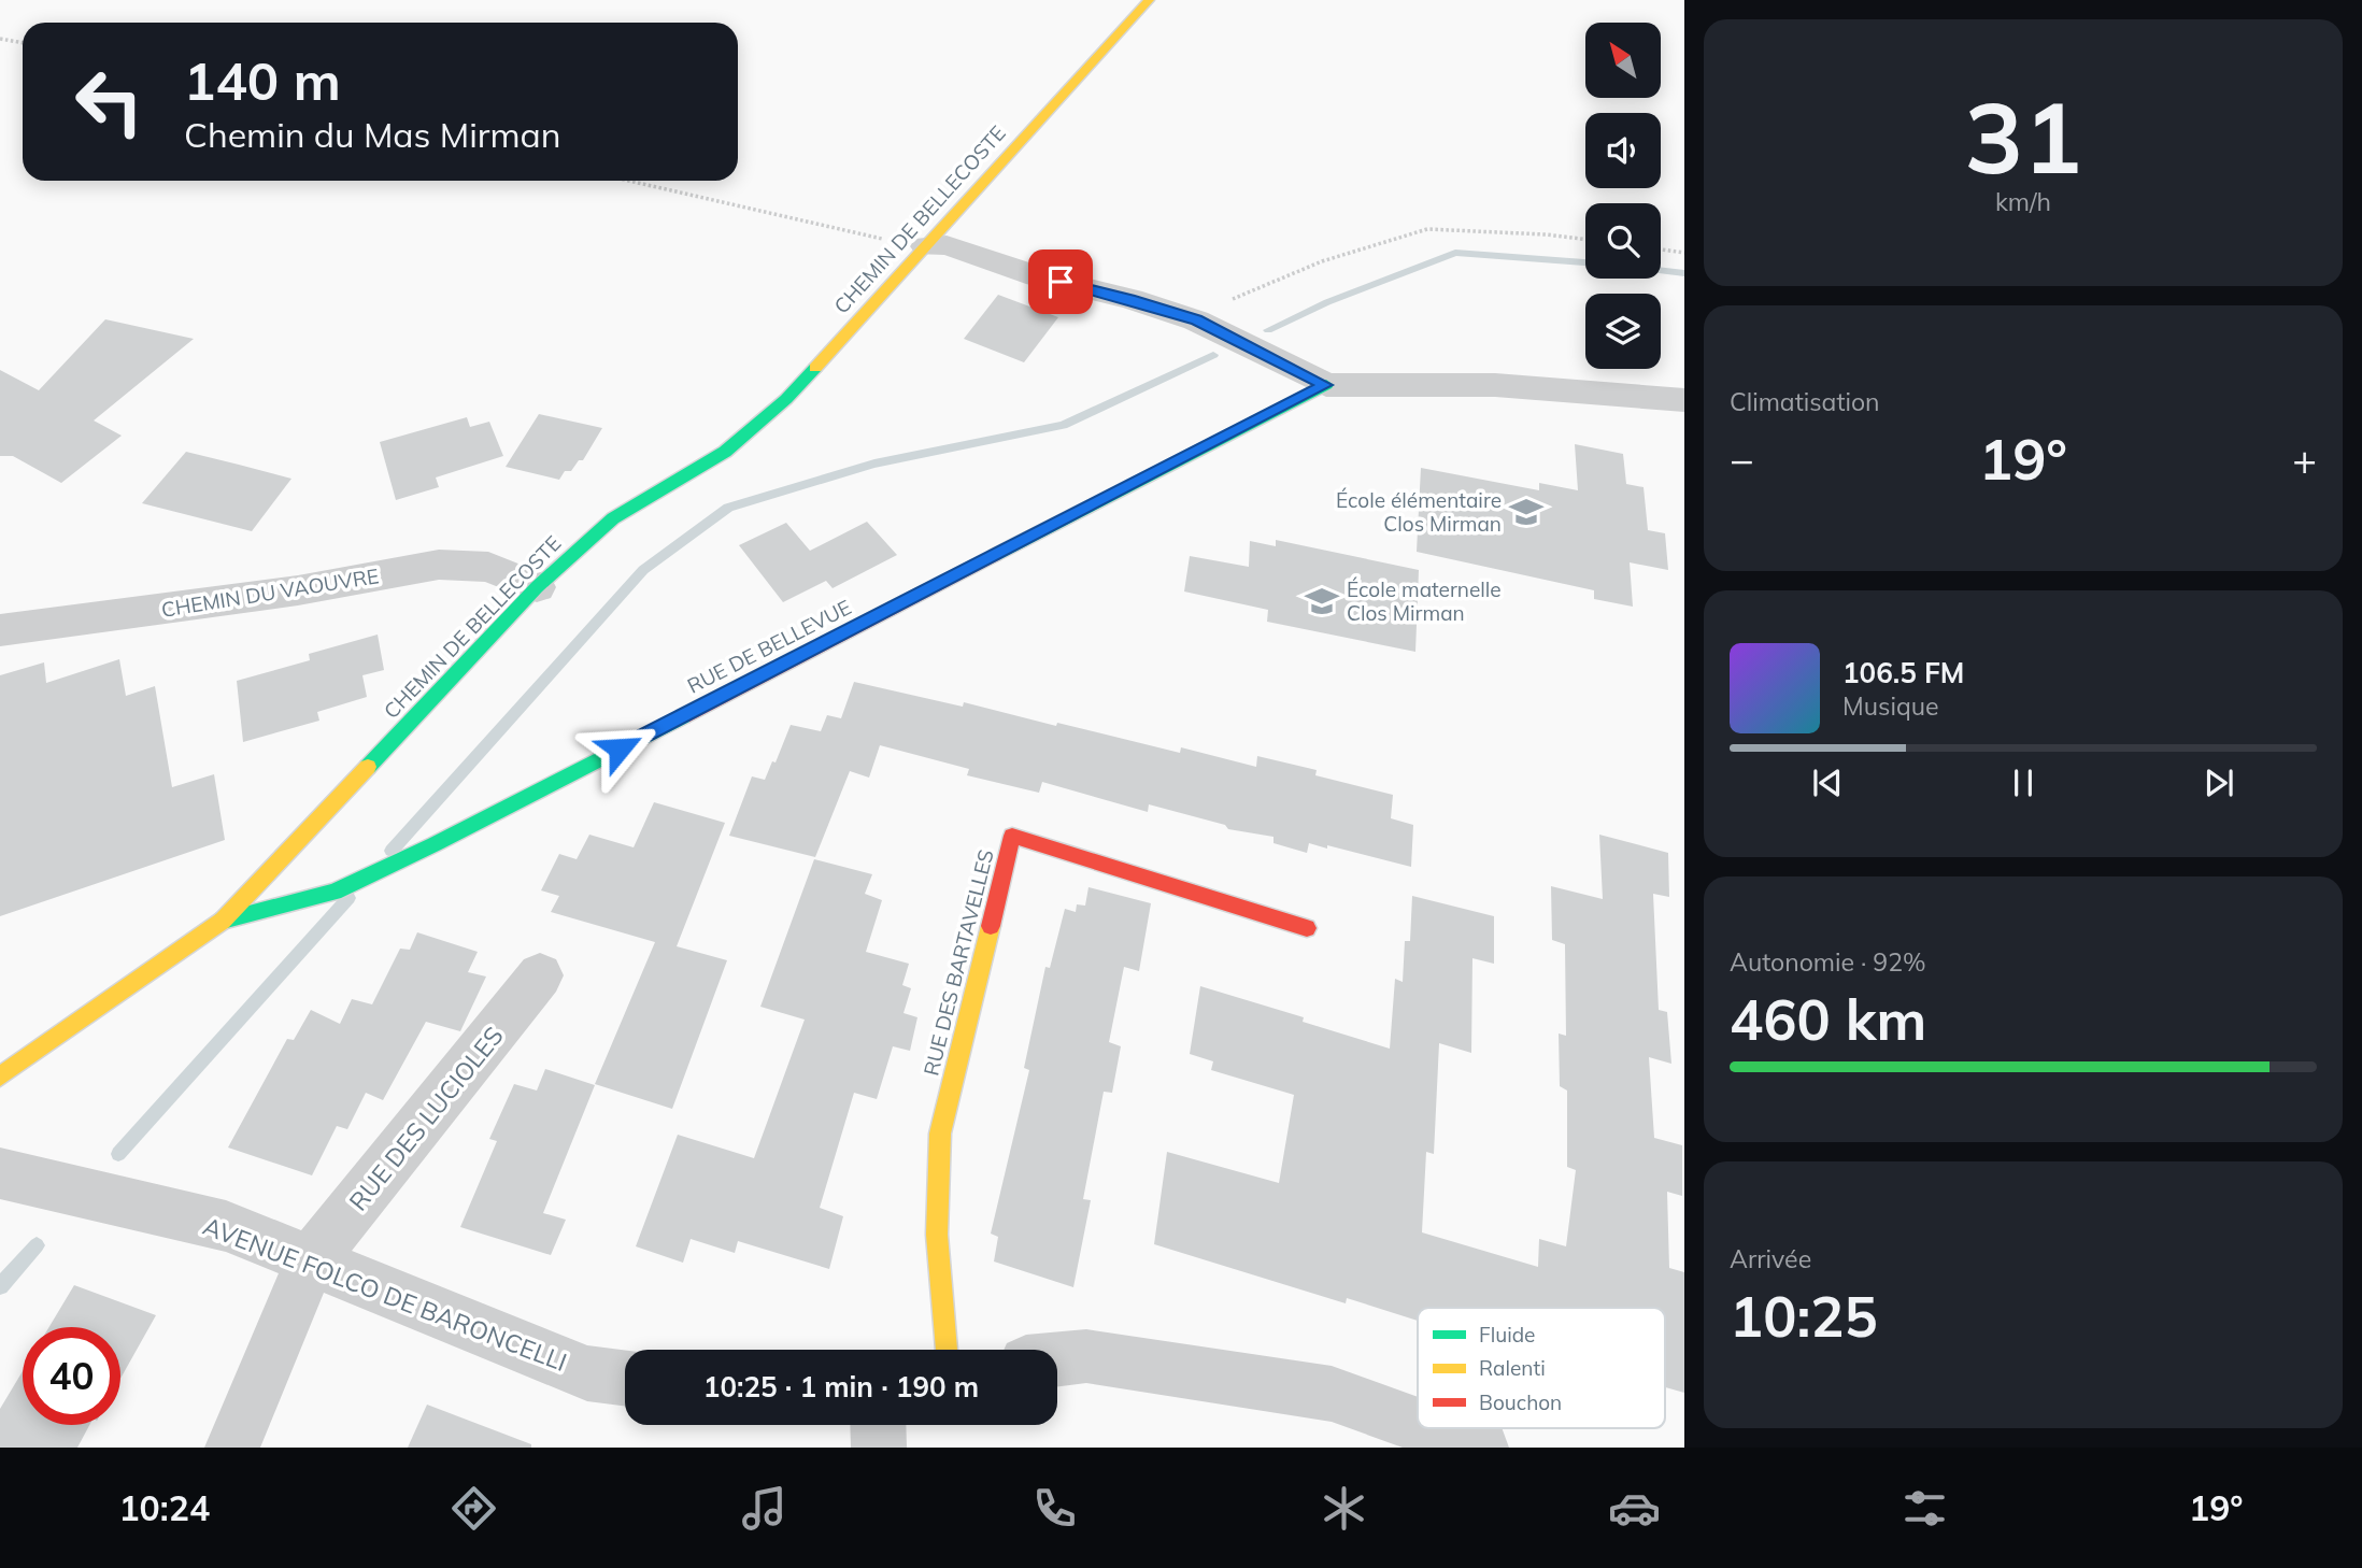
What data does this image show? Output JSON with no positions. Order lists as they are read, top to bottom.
{
  "streets": {
    "street": [
      "CHEMIN DE BELLECOSTE",
      "CHEMIN DU VAOUVRE",
      "RUE DE BELLEVUE",
      "RUE DES BARTAVELLES",
      "RUE DES LUCIOLES",
      "AVENUE FOLCO DE BARONCELLI"
    ]
  },
  "crossings": [
    ["CHEMIN DE BELLECOSTE", "CHEMIN DU VAOUVRE"],
    ["CHEMIN DE BELLECOSTE", "RUE DE BELLEVUE"],
    ["RUE DES LUCIOLES", "AVENUE FOLCO DE BARONCELLI"]
  ],
  "places": {
    "school or university": ["École élémentaire Clos Mirman", "École maternelle Clos Mirman"]
  },
  "legend": ["Fluide", "Ralenti", "Bouchon"],
  "north": "top left",
  "page": {
    "tile": [
      ["31", "km/h"],
      "Climatisation",
      ["Autonomie · 92%", "460 km"],
      ["Arrivée", "10:25"]
    ],
    "turn": ["140 m", "Chemin du Mas Mirman"],
    "heat": ["−", "19°", "+"],
    "song": ["106.5 FM", "Musique"],
    "limit": "40",
    "trip": "10:25 · 1 min · 190 m",
    "tabs": ["10:24", "19°"]
  }
}
